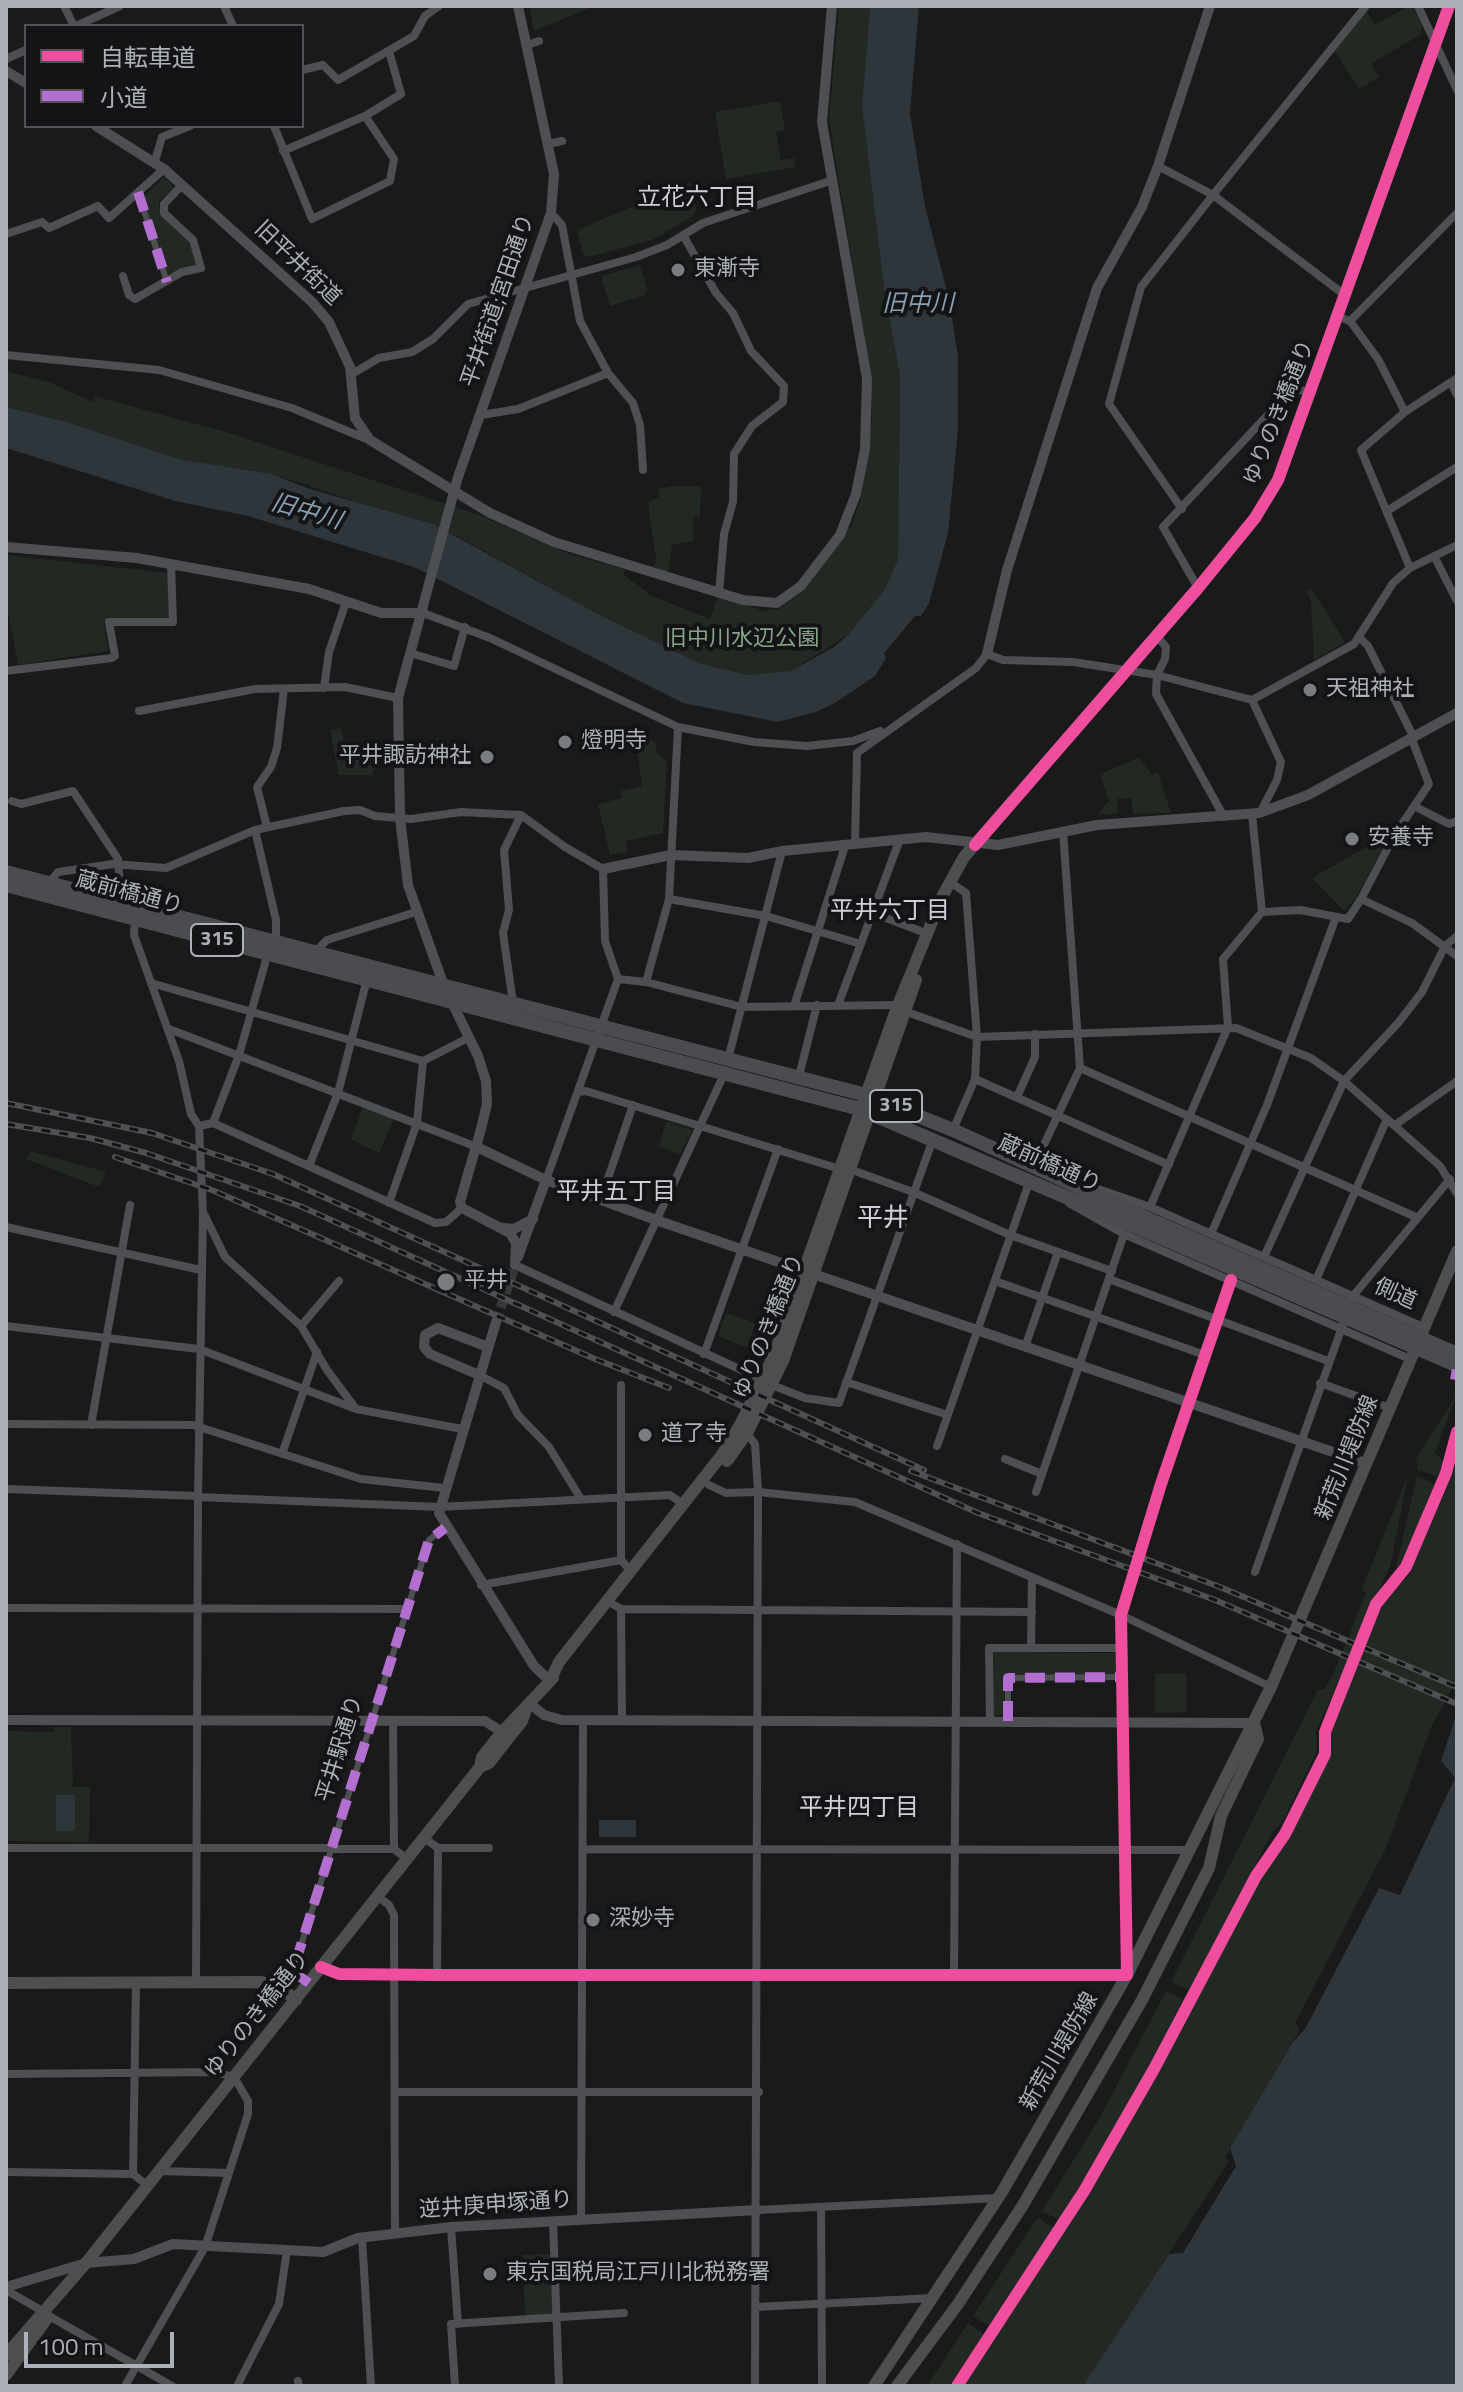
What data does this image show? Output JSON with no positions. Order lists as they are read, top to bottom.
{
  "streets": {
    "main road": [
      "ゆりのき橋通り",
      "蔵前橋通り",
      "315",
      "新荒川堤防線"
    ],
    "street": [
      "旧平井街道",
      "平井街道;宮田通り",
      "側道",
      "平井駅通り",
      "逆井庚申塚通り"
    ]
  },
  "crossings": [
    ["平井街道;宮田通り", "蔵前橋通り"],
    ["平井街道;宮田通り", "315"],
    ["ゆりのき橋通り", "蔵前橋通り"],
    ["ゆりのき橋通り", "平井駅通り"],
    ["ゆりのき橋通り", "逆井庚申塚通り"],
    ["蔵前橋通り", "315"],
    ["蔵前橋通り", "側道"],
    ["側道", "新荒川堤防線"],
    ["新荒川堤防線", "逆井庚申塚通り"]
  ],
  "districts": [
    "立花六丁目",
    "平井六丁目",
    "平井五丁目",
    "平井",
    "平井四丁目"
  ],
  "water": ["旧中川"],
  "parks": ["旧中川水辺公園"],
  "places": [
    "東漸寺",
    "天祖神社",
    "燈明寺",
    "平井諏訪神社",
    "安養寺",
    "平井",
    "道了寺",
    "深妙寺",
    "東京国税局江戸川北税務署"
  ],
  "legend": ["自転車道", "小道"],
  "scale_bar": "100 m"
}
